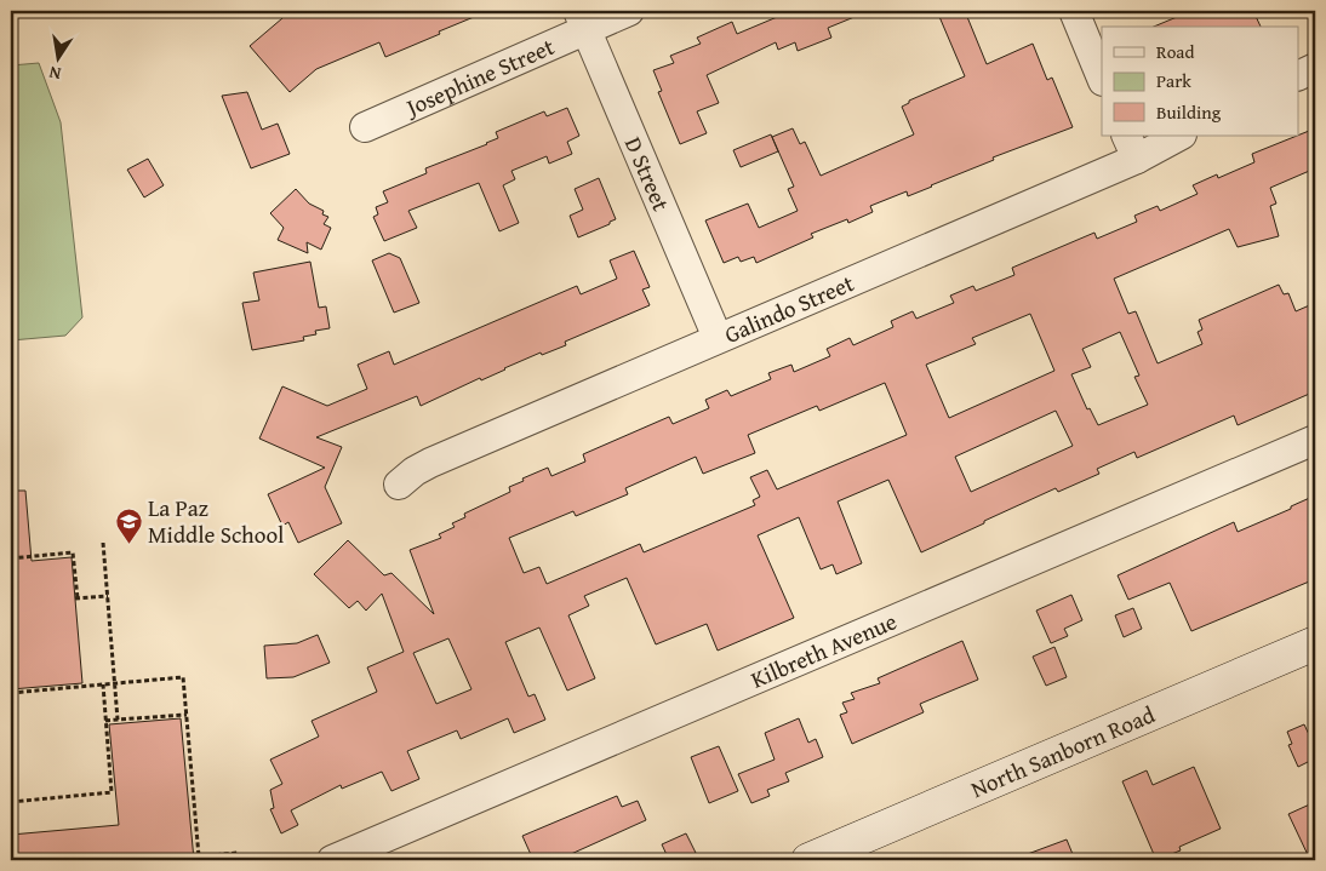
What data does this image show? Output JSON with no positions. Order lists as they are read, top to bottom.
{
  "streets": {
    "main road": ["North Sanborn Road"],
    "street": [
      "Josephine Street",
      "D Street",
      "Galindo Street",
      "Kilbreth Avenue"
    ]
  },
  "crossings": [
    ["Josephine Street", "D Street"],
    ["D Street", "Galindo Street"]
  ],
  "places": {
    "school or university": ["La Paz Middle School"]
  },
  "legend": ["Road", "Park", "Building"],
  "north": "bottom"
}
